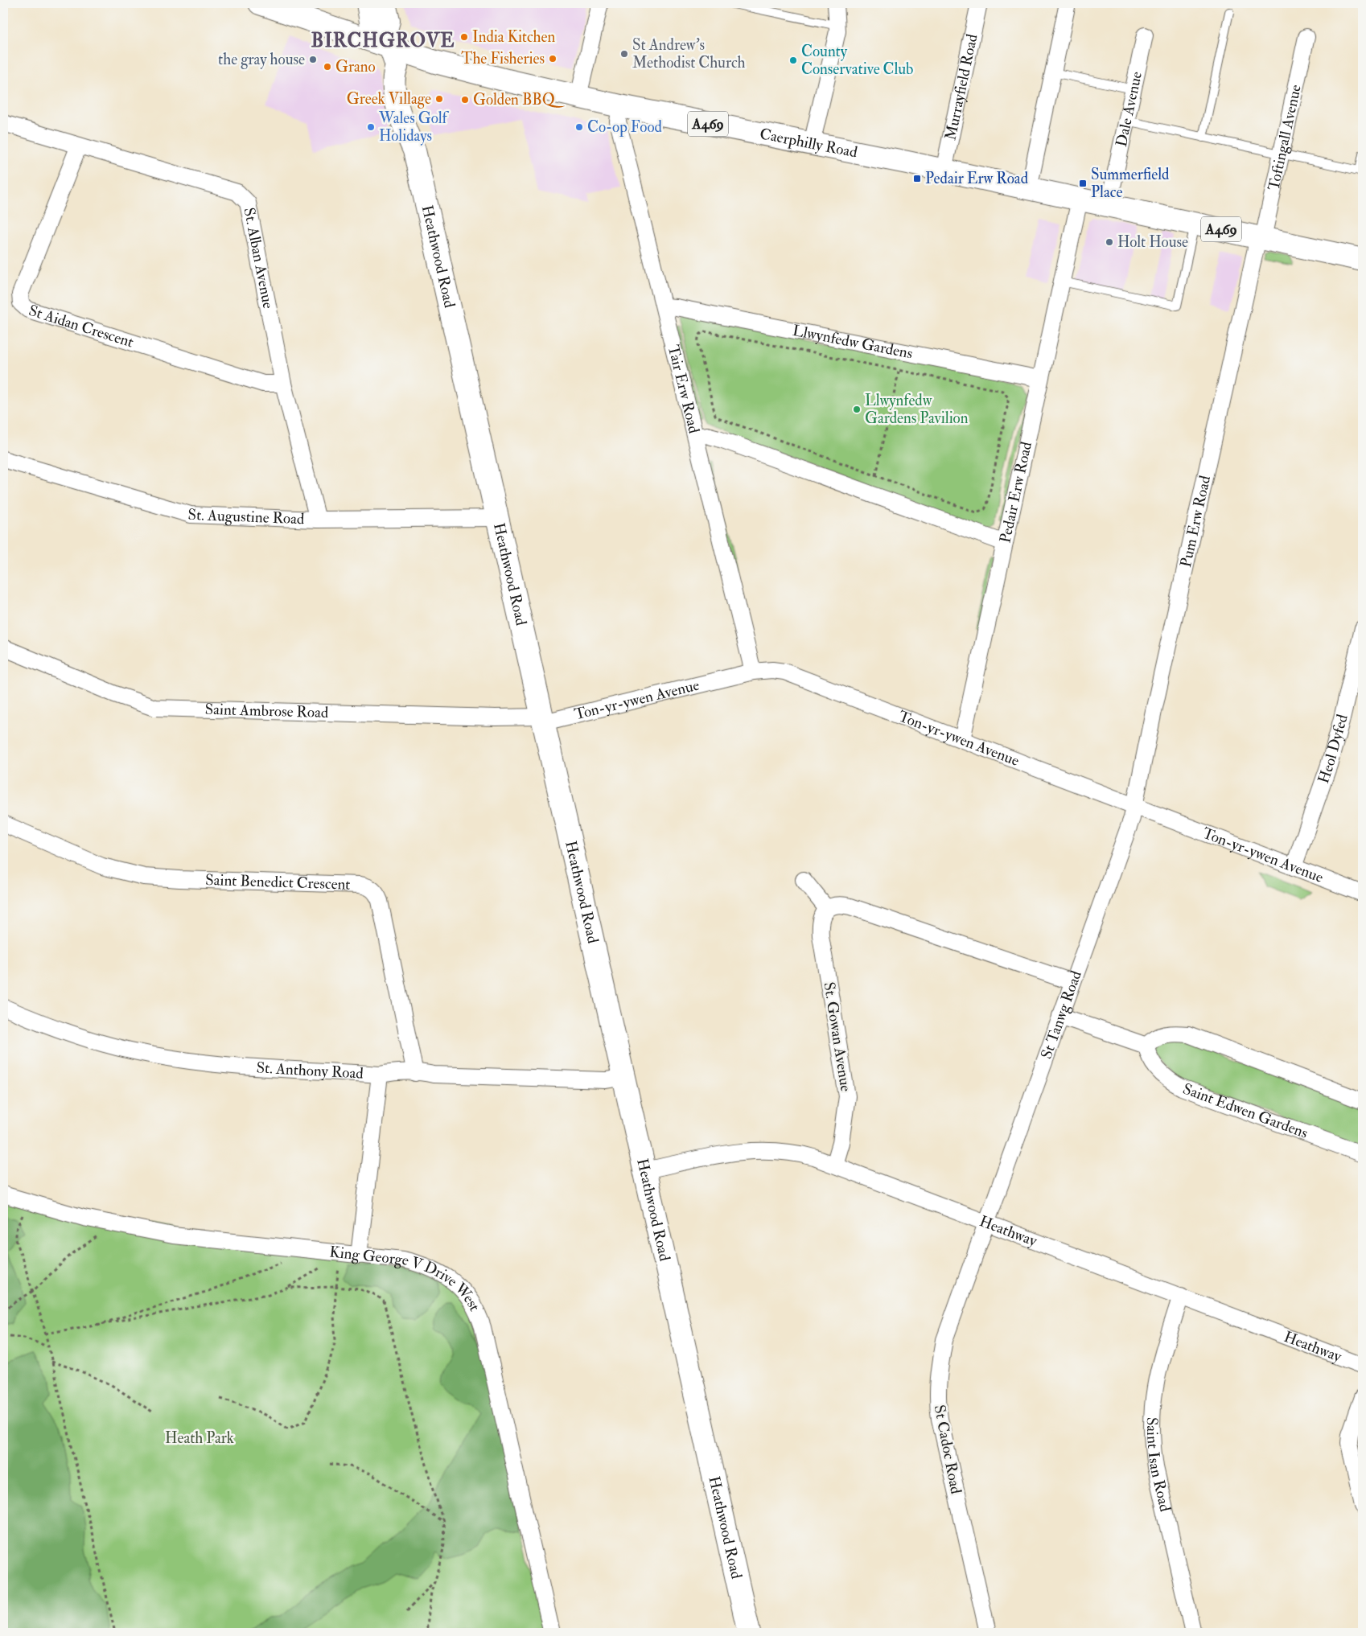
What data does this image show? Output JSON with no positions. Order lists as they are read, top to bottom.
{
  "streets": {
    "street": [
      "Murrayfield Road",
      "Dale Avenue",
      "A469",
      "Toftingall Avenue",
      "Caerphilly Road",
      "Heathwood Road",
      "St. Alban Avenue",
      "St Aidan Crescent",
      "Llwynfedw Gardens",
      "Tair Erw Road",
      "Pedair Erw Road",
      "St. Augustine Road",
      "Pum Erw Road",
      "Ton-yr-ywen Avenue",
      "Saint Ambrose Road",
      "Heol Dyfed",
      "Saint Benedict Crescent",
      "St Tanwg Road",
      "St. Gowan Avenue",
      "St. Anthony Road",
      "Saint Edwen Gardens",
      "Heathway",
      "King George V Drive West",
      "St Cadoc Road",
      "Saint Isan Road"
    ]
  },
  "crossings": [
    ["Murrayfield Road", "Caerphilly Road"],
    ["Dale Avenue", "Caerphilly Road"],
    ["Toftingall Avenue", "Caerphilly Road"],
    ["Toftingall Avenue", "Pum Erw Road"],
    ["Caerphilly Road", "Heathwood Road"],
    ["Caerphilly Road", "Tair Erw Road"],
    ["Caerphilly Road", "Pedair Erw Road"],
    ["Caerphilly Road", "Pum Erw Road"],
    ["Heathwood Road", "St. Augustine Road"],
    ["Heathwood Road", "Ton-yr-ywen Avenue"],
    ["Heathwood Road", "Saint Ambrose Road"],
    ["Heathwood Road", "St. Anthony Road"],
    ["Heathwood Road", "Heathway"],
    ["St. Alban Avenue", "St Aidan Crescent"],
    ["St. Alban Avenue", "St. Augustine Road"],
    ["Llwynfedw Gardens", "Tair Erw Road"],
    ["Llwynfedw Gardens", "Pedair Erw Road"],
    ["Tair Erw Road", "Ton-yr-ywen Avenue"],
    ["Pedair Erw Road", "Ton-yr-ywen Avenue"],
    ["Pum Erw Road", "Ton-yr-ywen Avenue"],
    ["Pum Erw Road", "St Tanwg Road"],
    ["Ton-yr-ywen Avenue", "Saint Ambrose Road"],
    ["Ton-yr-ywen Avenue", "Heol Dyfed"],
    ["Ton-yr-ywen Avenue", "St Tanwg Road"],
    ["Saint Benedict Crescent", "St. Anthony Road"],
    ["St Tanwg Road", "Heathway"],
    ["St Tanwg Road", "St Cadoc Road"],
    ["St. Gowan Avenue", "Heathway"],
    ["Heathway", "St Cadoc Road"],
    ["Heathway", "Saint Isan Road"]
  ],
  "districts": ["BIRCHGROVE"],
  "parks": ["Heath Park"],
  "places": {
    "other": [
      "India Kitchen",
      "St Andrew's Methodist Church",
      "The Fisheries",
      "the gray house",
      "County Conservative Club",
      "Grano",
      "Greek Village",
      "Golden BBQ",
      "Wales Golf Holidays",
      "Co-op Food",
      "Holt House",
      "Llwynfedw Gardens Pavilion"
    ],
    "transit": ["Pedair Erw Road", "Summerfield Place"]
  }
}
